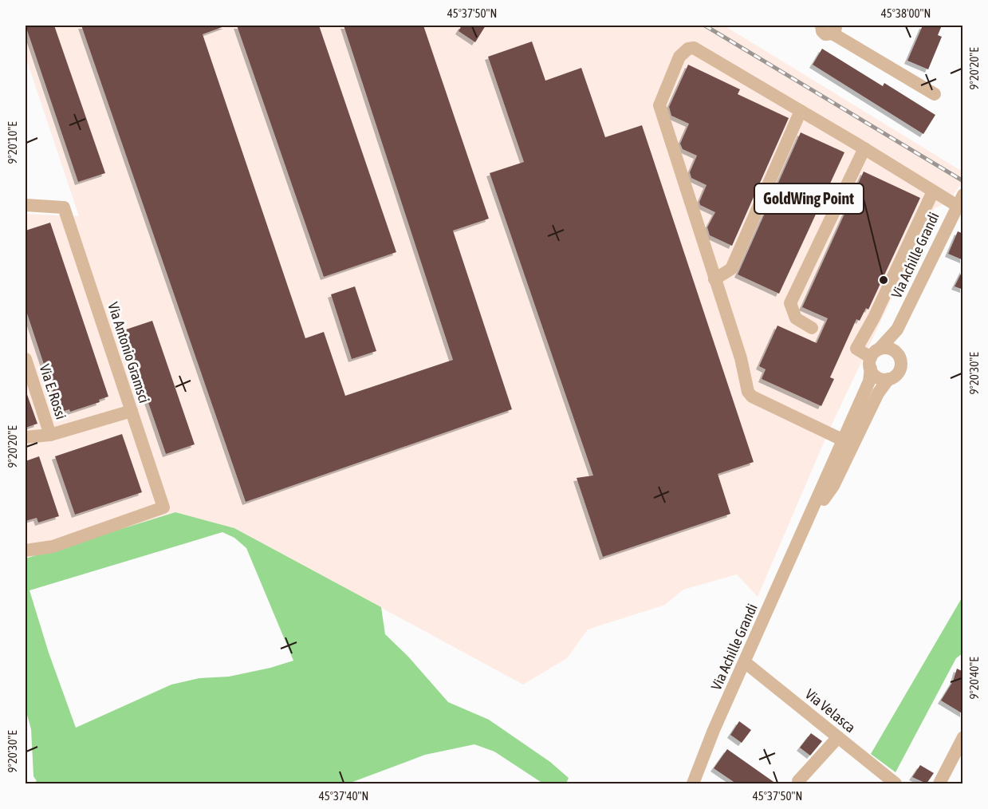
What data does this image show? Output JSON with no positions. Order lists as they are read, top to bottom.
{
  "streets": {
    "street": [
      "Via Achille Grandi",
      "Via Antonio Gramsci",
      "Via E. Rossi",
      "Via Velasca"
    ]
  },
  "crossings": [
    ["Via Achille Grandi", "Via Velasca"]
  ],
  "places": ["GoldWing Point"],
  "coordinates": [
    "45°37'50\"N",
    "45°38'00\"N",
    "9°20'20\"E",
    "9°20'10\"E",
    "9°20'30\"E",
    "9°20'40\"E",
    "45°37'40\"N"
  ]
}
